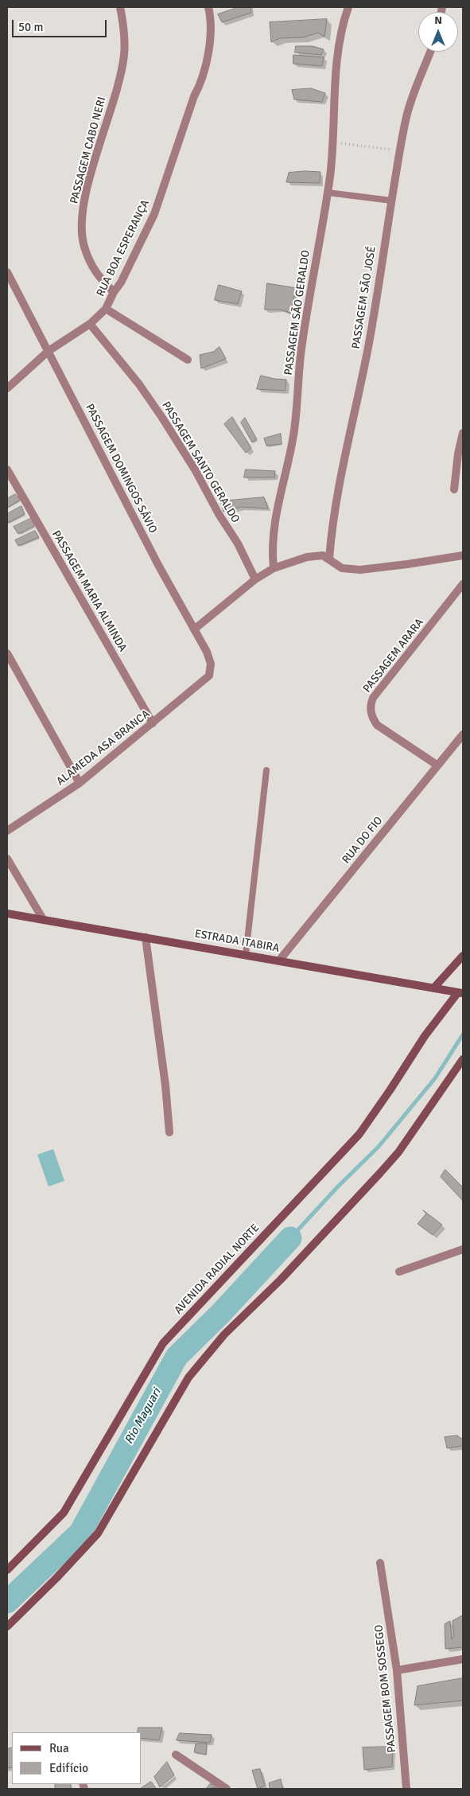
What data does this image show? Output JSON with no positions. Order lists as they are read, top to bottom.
{
  "streets": {
    "main road": ["ESTRADA ITABIRA", "AVENIDA RADIAL NORTE"],
    "street": [
      "PASSAGEM CABO NERI",
      "RUA BOA ESPERANÇA",
      "PASSAGEM SÃO JOSÉ",
      "PASSAGEM SÃO GERALDO",
      "PASSAGEM SANTO GERALDO",
      "PASSAGEM DOMINGOS SÁVIO",
      "PASSAGEM MARIA ALMINDA",
      "PASSAGEM ARARA",
      "ALAMEDA ASA BRANCA",
      "RUA DO FIO",
      "PASSAGEM BOM SOSSEGO"
    ]
  },
  "crossings": [
    ["PASSAGEM CABO NERI", "RUA BOA ESPERANÇA"],
    ["RUA BOA ESPERANÇA", "PASSAGEM SANTO GERALDO"],
    ["RUA BOA ESPERANÇA", "PASSAGEM DOMINGOS SÁVIO"],
    ["PASSAGEM DOMINGOS SÁVIO", "ALAMEDA ASA BRANCA"],
    ["PASSAGEM MARIA ALMINDA", "ALAMEDA ASA BRANCA"],
    ["PASSAGEM ARARA", "RUA DO FIO"],
    ["RUA DO FIO", "ESTRADA ITABIRA"],
    ["ESTRADA ITABIRA", "AVENIDA RADIAL NORTE"]
  ],
  "water": ["Rio Maguari"],
  "legend": ["Rua", "Edifício"],
  "scale_bar": "50 m",
  "north": "top"
}
